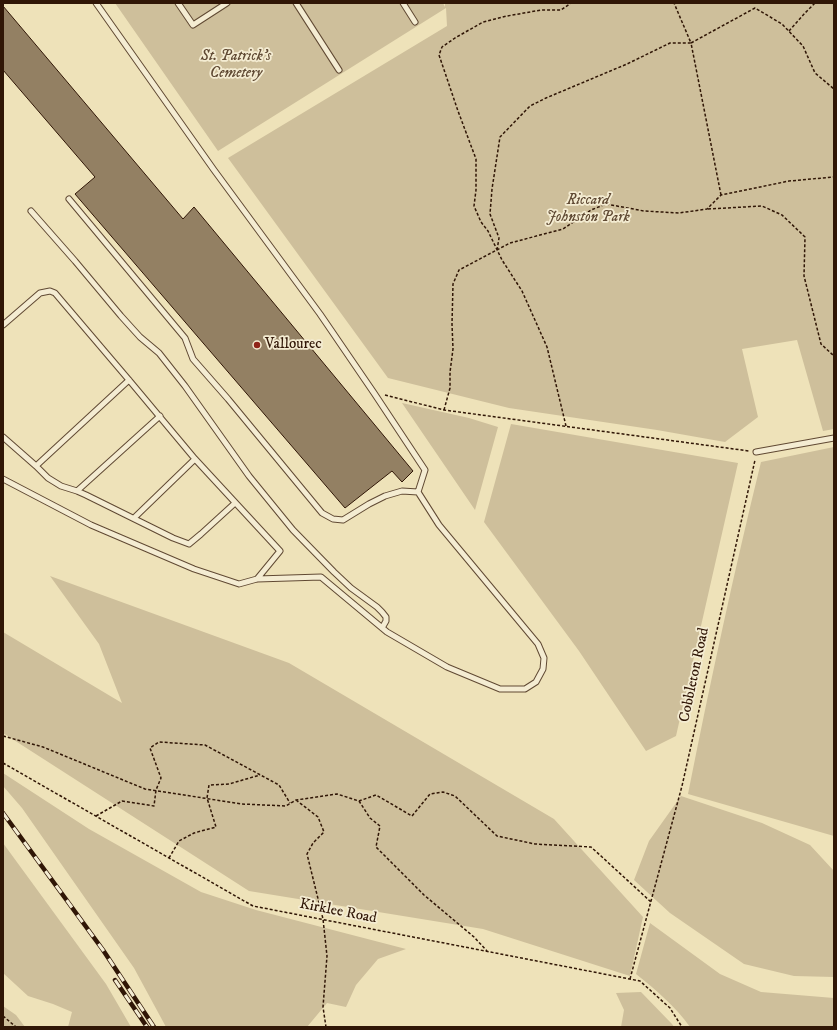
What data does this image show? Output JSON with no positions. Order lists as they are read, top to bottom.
{
  "streets": {
    "path": ["Cobbleton Road", "Kirklee Road"]
  },
  "crossings": [
    ["Cobbleton Road", "Kirklee Road"]
  ],
  "parks": ["St. Patrick's Cemetery", "Riccard Johnston Park"],
  "places": ["Vallourec"]
}
